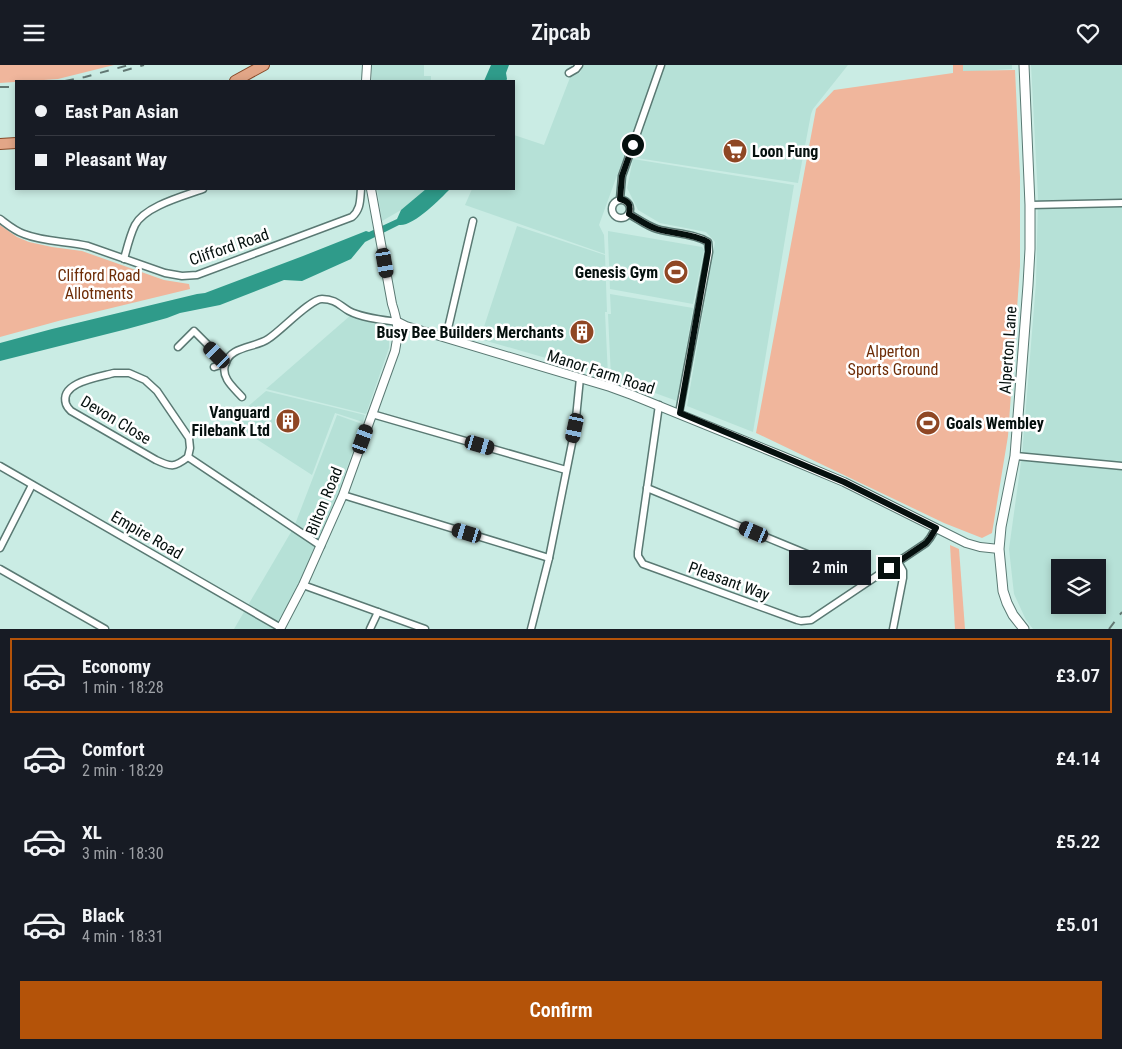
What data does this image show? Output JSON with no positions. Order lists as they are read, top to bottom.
{
  "streets": {
    "main road": ["Alperton Lane"],
    "street": [
      "Clifford Road",
      "Manor Farm Road",
      "Devon Close",
      "Bilton Road",
      "Empire Road",
      "Pleasant Way"
    ]
  },
  "crossings": [
    ["Alperton Lane", "Manor Farm Road"],
    ["Manor Farm Road", "Bilton Road"],
    ["Manor Farm Road", "Pleasant Way"],
    ["Bilton Road", "Empire Road"]
  ],
  "parks": ["Clifford Road Allotments", "Alperton Sports Ground"],
  "places": {
    "supermarket": ["Loon Fung"],
    "sports": ["Genesis Gym", "Goals Wembley"],
    "building": ["Busy Bee Builders Merchants", "Vanguard Filebank Ltd"]
  },
  "page": {
    "header": "Zipcab",
    "banner": ["East Pan Asian", "Pleasant Way"],
    "bubble": "2 min",
    "list": [
      {
        "name": "Economy",
        "note": "1 min · 18:28",
        "value": "£3.07"
      },
      {
        "name": "Comfort",
        "note": "2 min · 18:29",
        "value": "£4.14"
      },
      {
        "name": "XL",
        "note": "3 min · 18:30",
        "value": "£5.22"
      },
      {
        "name": "Black",
        "note": "4 min · 18:31",
        "value": "£5.01"
      }
    ],
    "buttons": "Confirm"
  }
}
